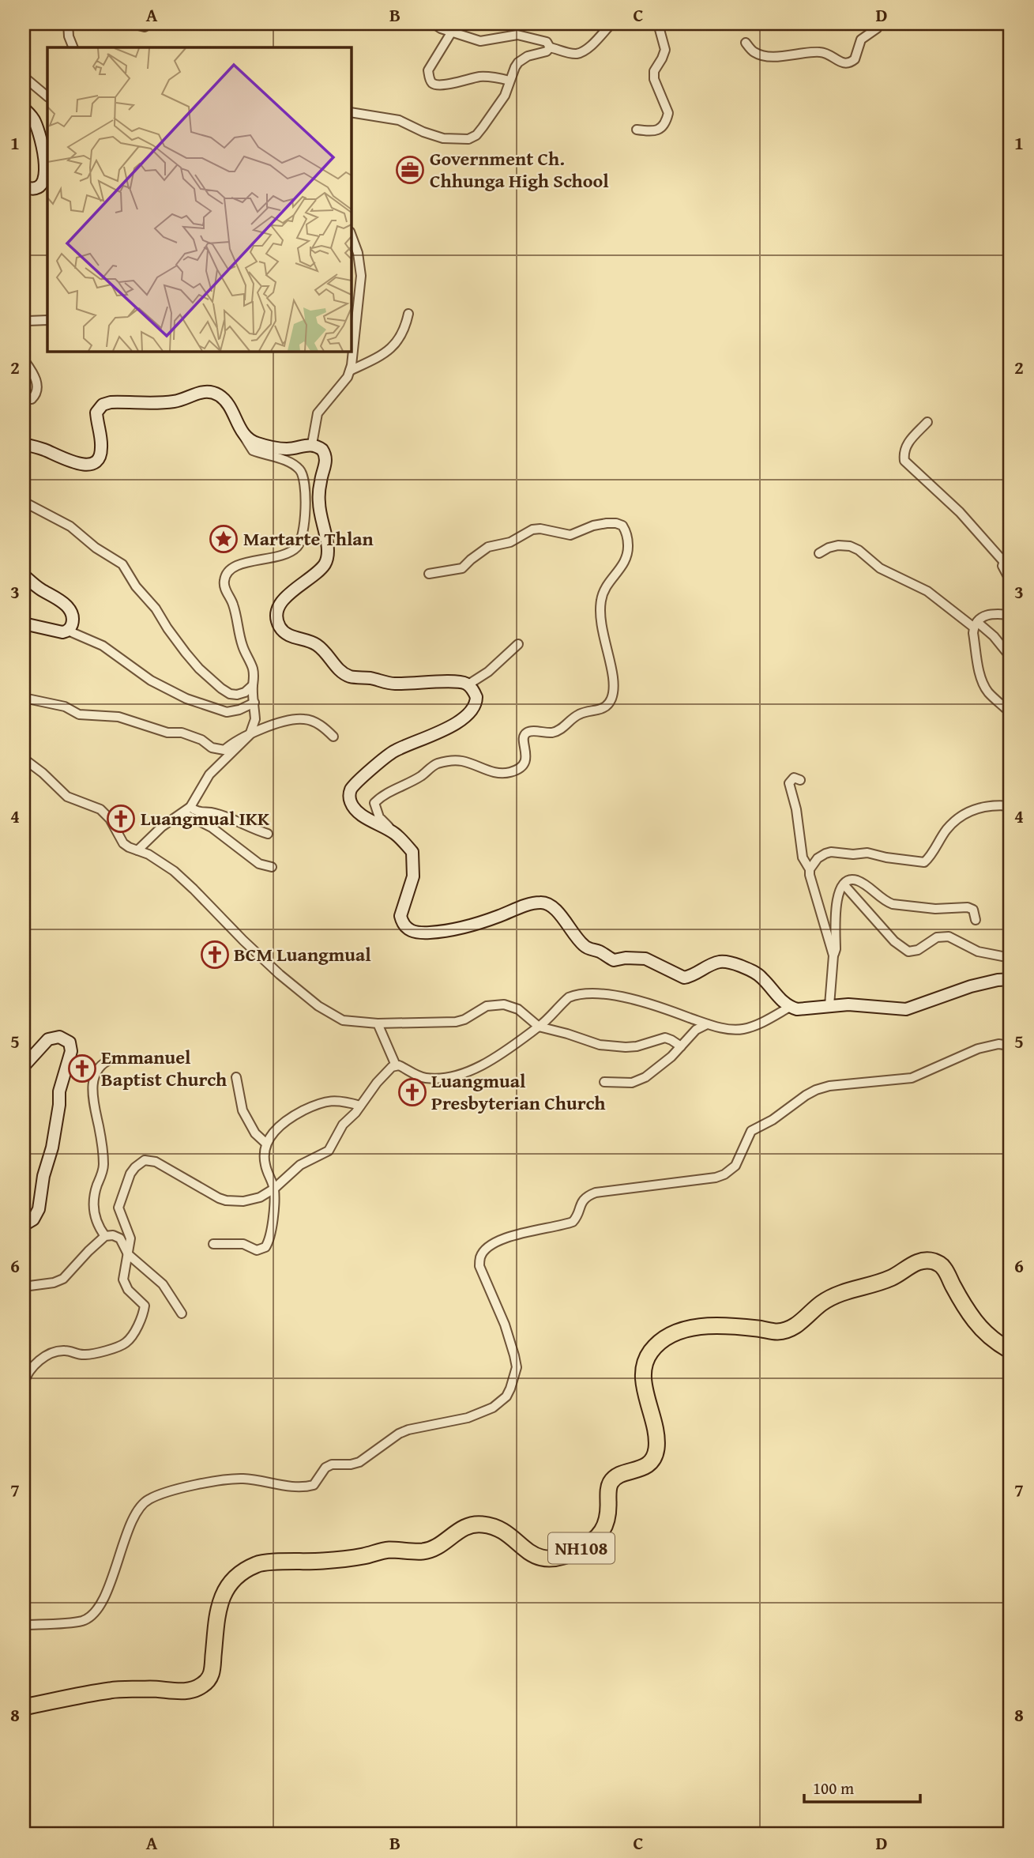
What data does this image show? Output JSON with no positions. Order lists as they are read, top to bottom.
{
  "streets": {
    "highway": ["NH108"]
  },
  "places": {
    "office": ["Government Ch. Chhunga High School"],
    "place": ["Martarte Thlan"],
    "church": [
      "Luangmual IKK",
      "BCM Luangmual",
      "Emmanuel Baptist Church",
      "Luangmual Presbyterian Church"
    ]
  },
  "scale_bar": "100 m",
  "grid": {
    "columns": [
      "A",
      "B",
      "C",
      "D"
    ],
    "rows": [
      "1",
      "2",
      "3",
      "4",
      "5",
      "6",
      "7",
      "8"
    ]
  }
}
